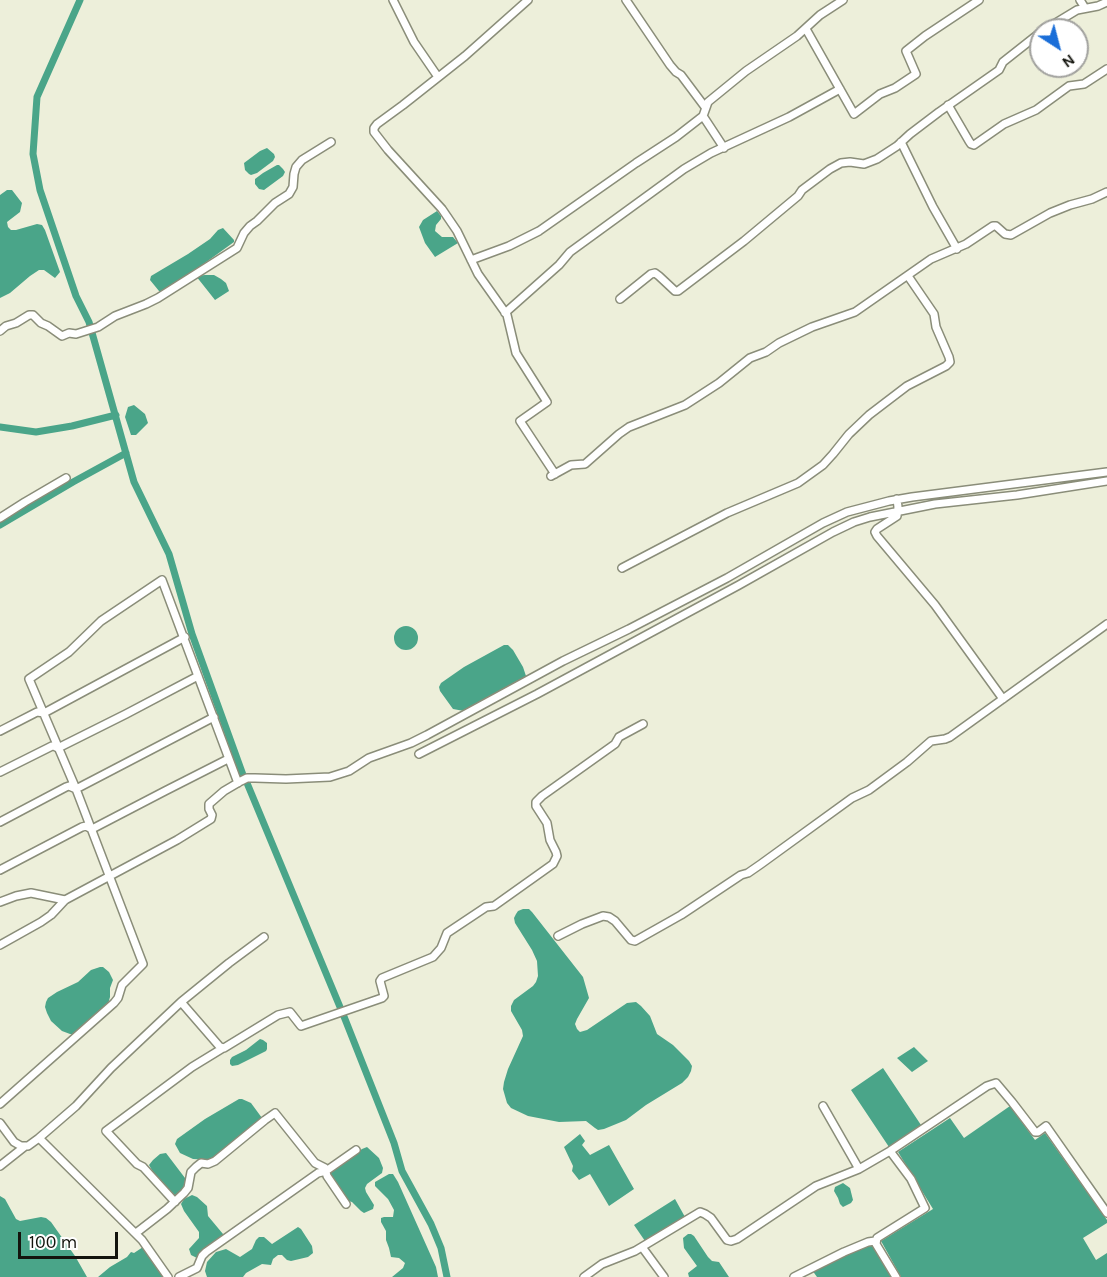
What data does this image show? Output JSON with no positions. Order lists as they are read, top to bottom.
{
  "scale_bar": "100 m",
  "north": "bottom right"
}
